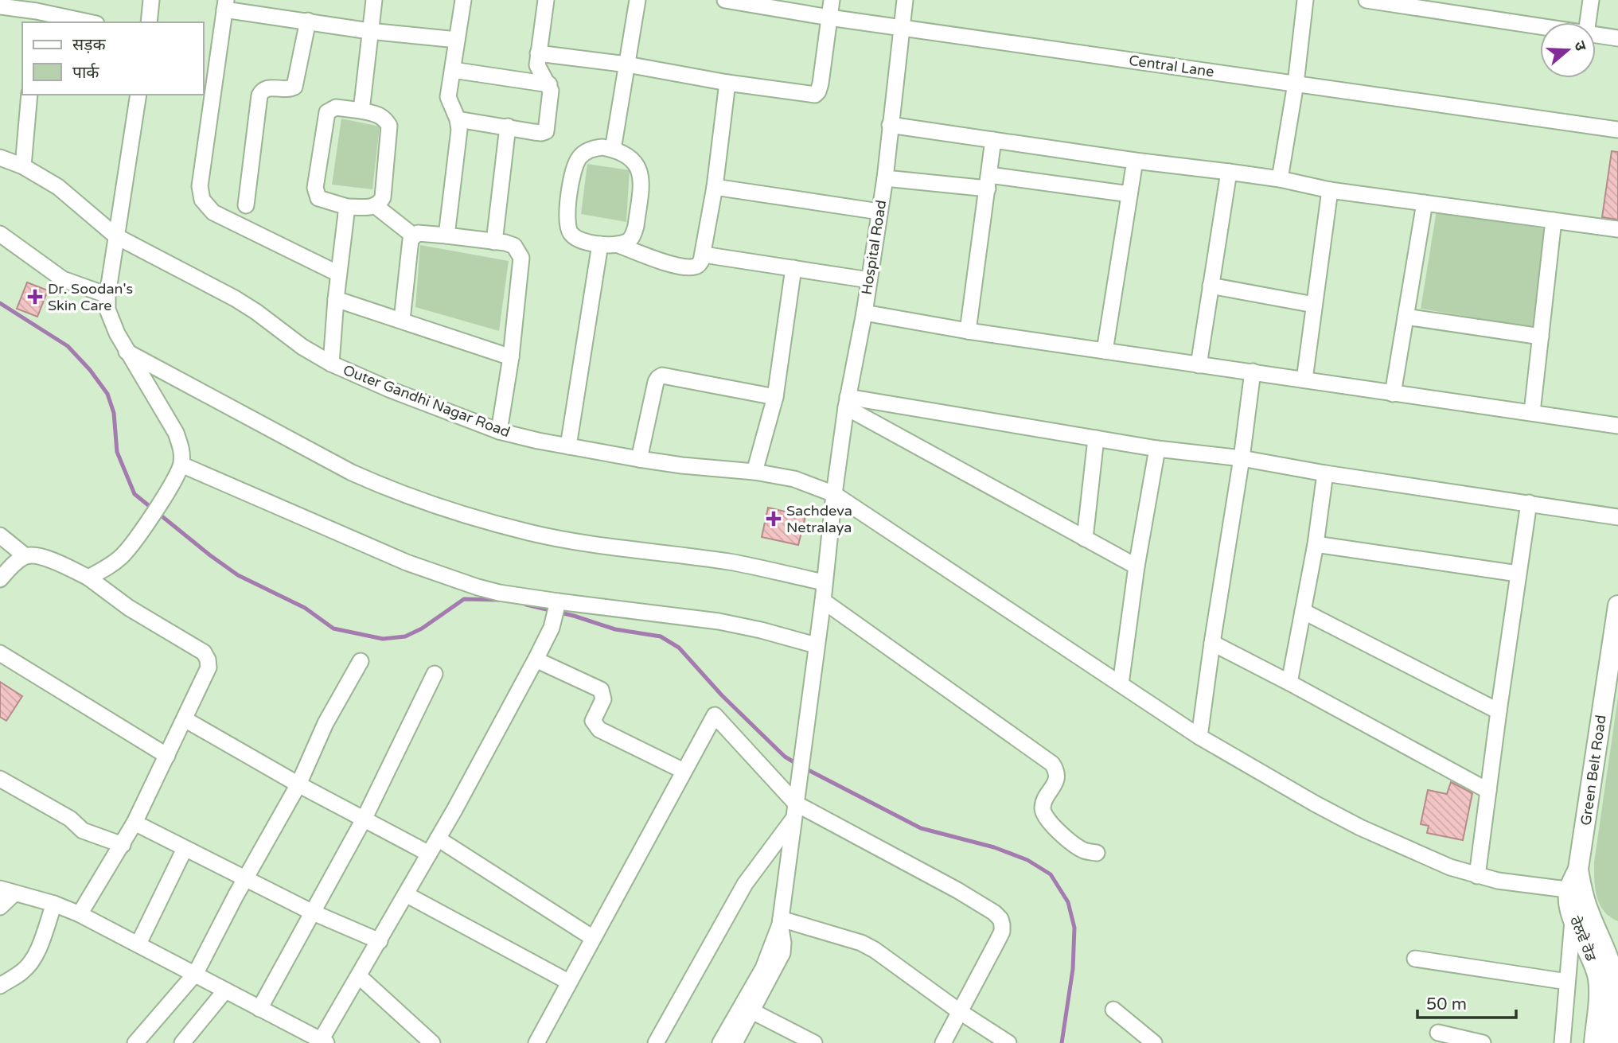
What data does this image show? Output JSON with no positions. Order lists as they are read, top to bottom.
{
  "streets": {
    "main road": ["Green Belt Road", "ਰੇਲਵੇ ਰੋਡ"],
    "street": ["Central Lane", "Hospital Road", "Outer Gandhi Nagar Road"]
  },
  "crossings": [
    ["Central Lane", "Hospital Road"],
    ["Hospital Road", "Outer Gandhi Nagar Road"],
    ["Outer Gandhi Nagar Road", "Green Belt Road"],
    ["Outer Gandhi Nagar Road", "ਰੇਲਵੇ ਰੋਡ"],
    ["Green Belt Road", "ਰੇਲਵੇ ਰੋਡ"]
  ],
  "places": {
    "health": ["Dr. Soodan's Skin Care", "Sachdeva Netralaya"]
  },
  "legend": ["सड़क", "पार्क"],
  "scale_bar": "50 m",
  "north": "right"
}
